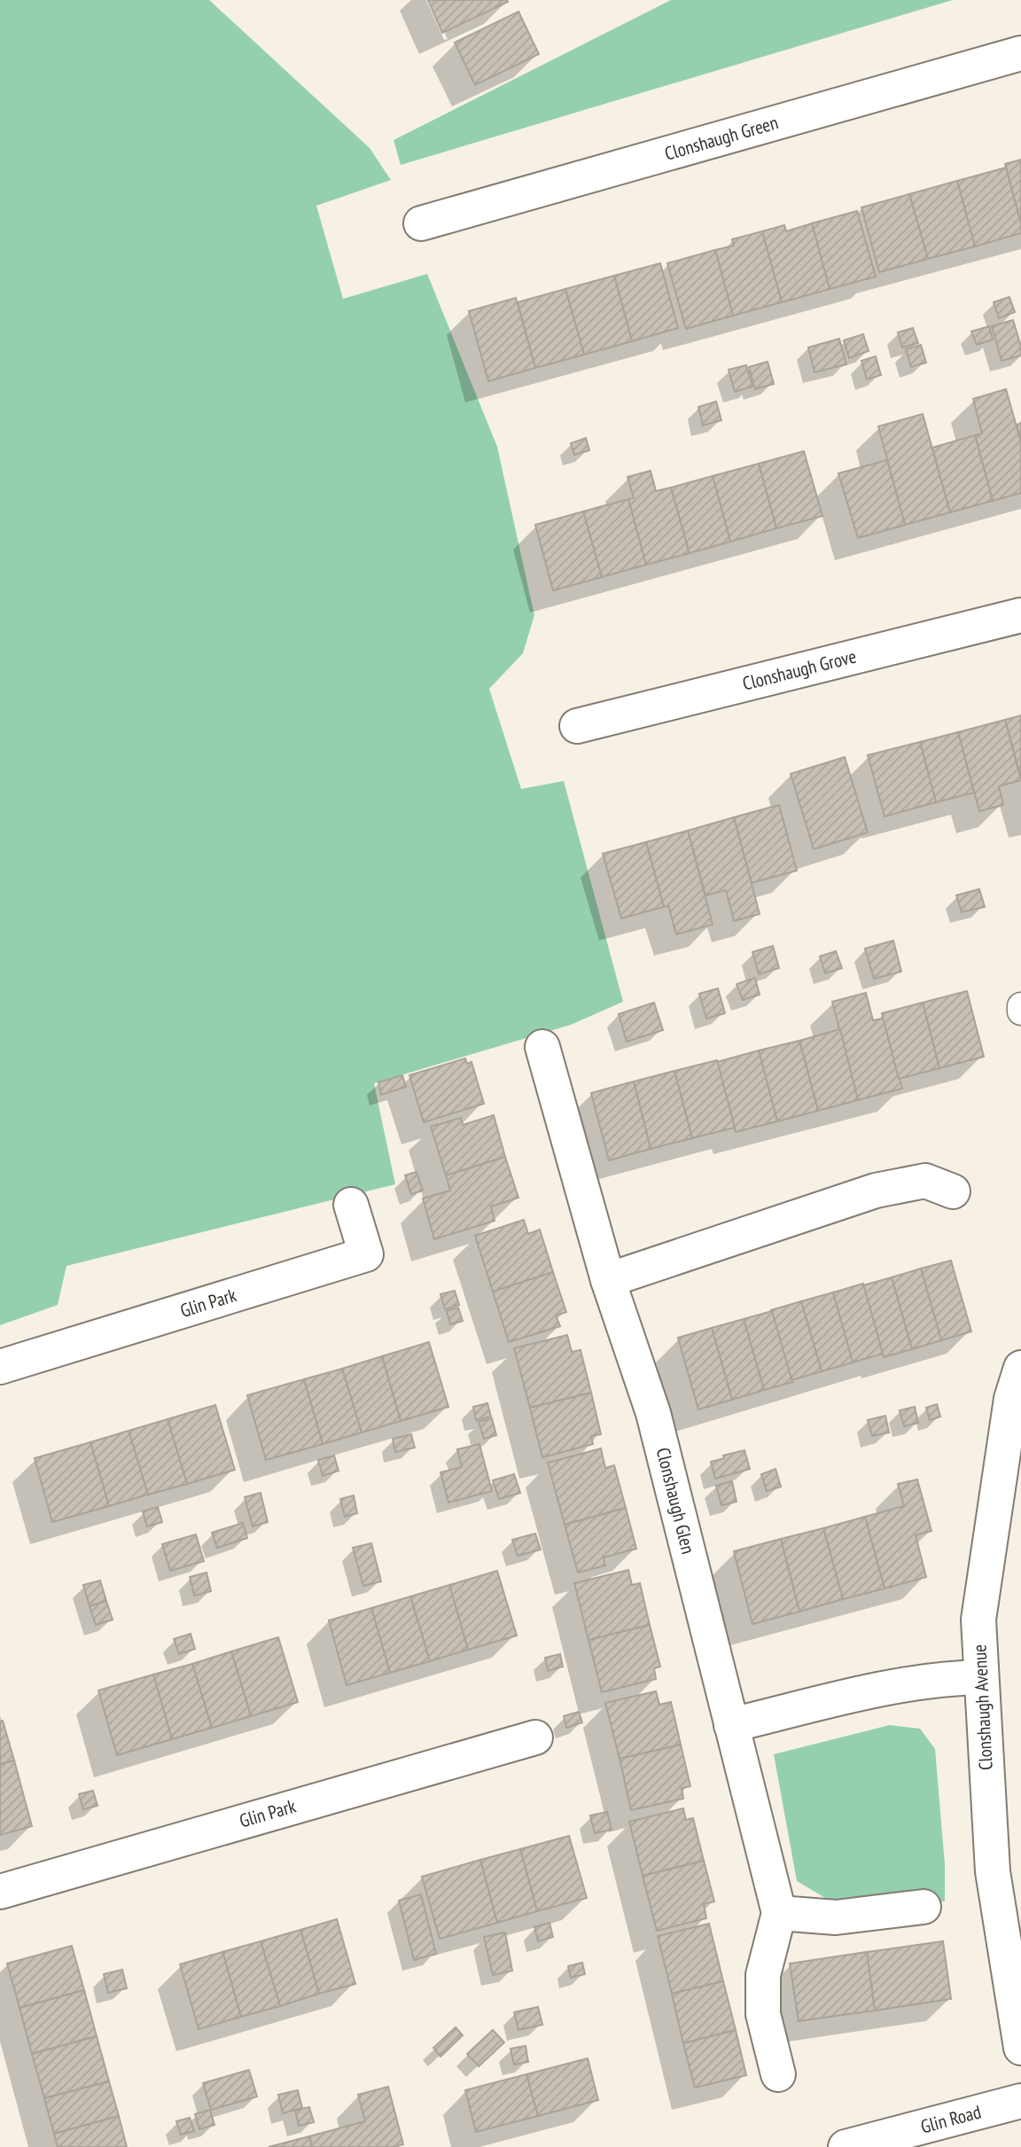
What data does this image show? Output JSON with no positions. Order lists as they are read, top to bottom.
{
  "streets": {
    "street": [
      "Clonshaugh Green",
      "Clonshaugh Grove",
      "Glin Park",
      "Clonshaugh Glen",
      "Clonshaugh Avenue",
      "Glin Road"
    ]
  }
}
